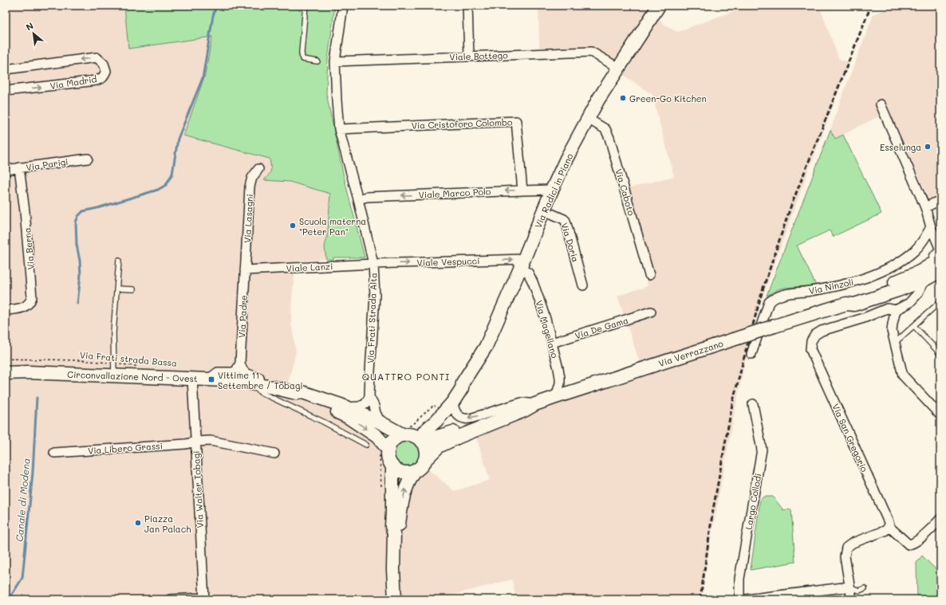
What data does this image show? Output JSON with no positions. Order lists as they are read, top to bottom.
{
  "streets": {
    "main road": ["Via Radici in Piano", "Via Verrazzano", "Circonvallazione Nord - Ovest"],
    "street": [
      "Viale Bottego",
      "Via Madrid",
      "Via Cristoforo Colombo",
      "Via Parigi",
      "Via Caboto",
      "Viale Marco Polo",
      "Via Lasagni",
      "Via Doria",
      "Via Berna",
      "Viale Vespucci",
      "Viale Lanzi",
      "Via Ninzoli",
      "Via Padre",
      "Via Frati Strada Alta",
      "Via De Gama",
      "Via Magellano",
      "Via San Gregorio",
      "Via Libero Grassi",
      "Via Walter Tobagi",
      "Largo Collodi"
    ],
    "path": ["Via Frati strada Bassa"]
  },
  "crossings": [
    ["Viale Bottego", "Via Radici in Piano"],
    ["Viale Bottego", "Via Frati Strada Alta"],
    ["Via Cristoforo Colombo", "Viale Marco Polo"],
    ["Via Cristoforo Colombo", "Via Frati Strada Alta"],
    ["Via Parigi", "Via Berna"],
    ["Via Radici in Piano", "Via Caboto"],
    ["Via Radici in Piano", "Viale Marco Polo"],
    ["Via Radici in Piano", "Via Doria"],
    ["Via Radici in Piano", "Viale Vespucci"],
    ["Via Radici in Piano", "Via Magellano"],
    ["Via Radici in Piano", "Via Verrazzano"],
    ["Via Radici in Piano", "Circonvallazione Nord - Ovest"],
    ["Viale Marco Polo", "Via Frati Strada Alta"],
    ["Via Lasagni", "Viale Lanzi"],
    ["Via Lasagni", "Via Padre"],
    ["Viale Vespucci", "Viale Lanzi"],
    ["Viale Vespucci", "Via Frati Strada Alta"],
    ["Viale Vespucci", "Via Magellano"],
    ["Viale Lanzi", "Via Padre"],
    ["Viale Lanzi", "Via Frati Strada Alta"],
    ["Via Frati Strada Alta", "Circonvallazione Nord - Ovest"],
    ["Via De Gama", "Via Magellano"],
    ["Via Magellano", "Via Verrazzano"],
    ["Via Verrazzano", "Circonvallazione Nord - Ovest"],
    ["Via Frati strada Bassa", "Circonvallazione Nord - Ovest"],
    ["Circonvallazione Nord - Ovest", "Via Walter Tobagi"],
    ["Via Libero Grassi", "Via Walter Tobagi"]
  ],
  "one_way": ["Viale Marco Polo", "Viale Vespucci"],
  "districts": ["QUATTRO PONTI"],
  "water": ["Canale di Modena"],
  "places": {
    "other": [
      "Green-Go Kitchen",
      "Esselunga",
      "Scuola materna \"Peter Pan\"",
      "Piazza Jan Palach"
    ],
    "transit": ["Vittime 11 Settembre / Tobagi"]
  },
  "north": "top left"
}
